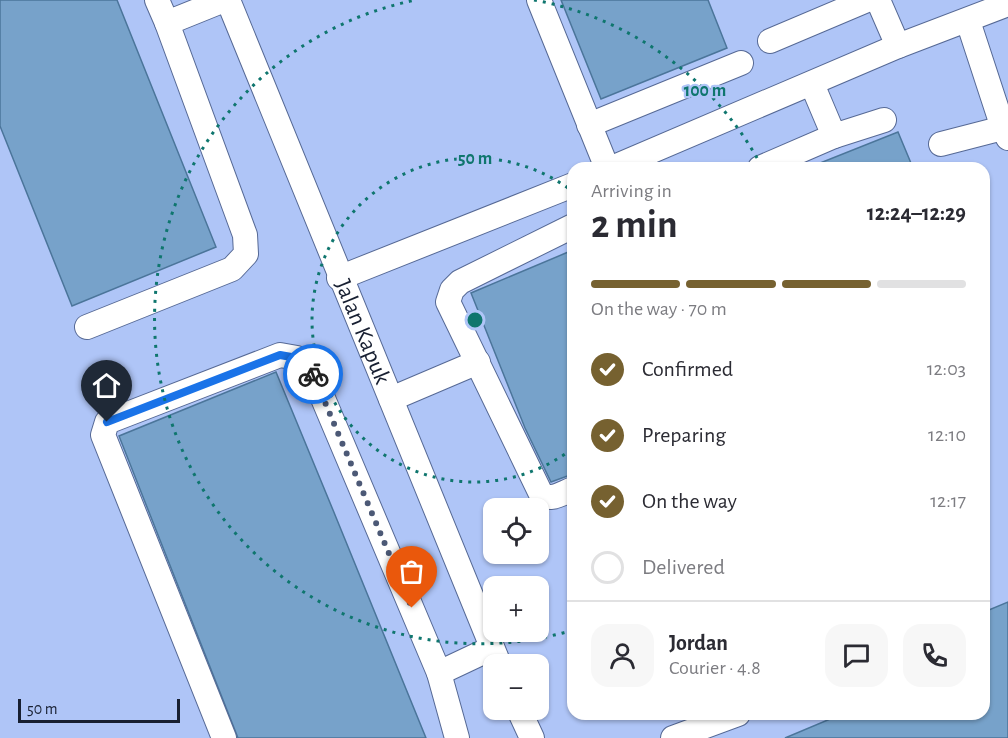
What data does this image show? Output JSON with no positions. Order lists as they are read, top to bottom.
{
  "streets": {
    "lane": ["Jalan Kapuk"]
  },
  "scale_bar": "50 m",
  "page": {
    "heading": ["2 min", "Arriving in", "12:24–12:29"],
    "panel": ["Jordan", "Courier · 4.8"],
    "bar": "On the way · 70 m",
    "list": [
      ["Confirmed", "12:03"],
      ["Preparing", "12:10"],
      ["On the way", "12:17"],
      "Delivered"
    ],
    "map_buttons": ["+", "−"],
    "scale": "50 m"
  },
  "rings": ["100 m", "50 m"]
}
